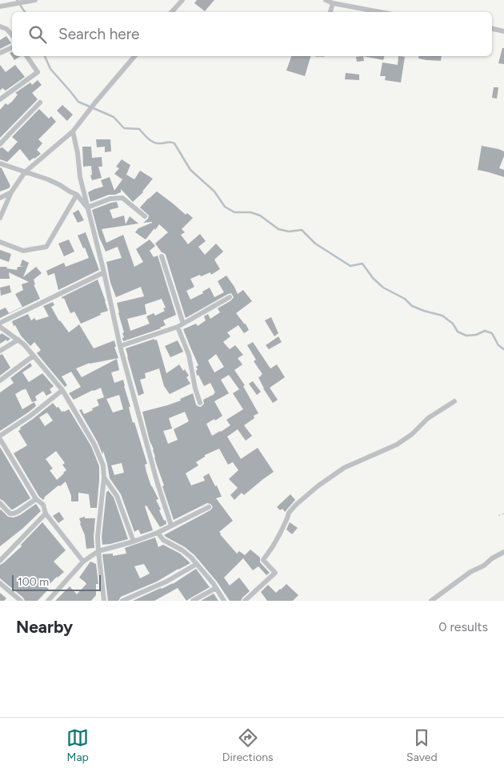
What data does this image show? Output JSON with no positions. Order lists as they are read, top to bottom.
{
  "scale_bar": "100 m",
  "page": {
    "search": "Search here",
    "scale": "100 m",
    "heading": ["Nearby", "0 results"],
    "nav": ["Map", "Directions", "Saved"]
  }
}
